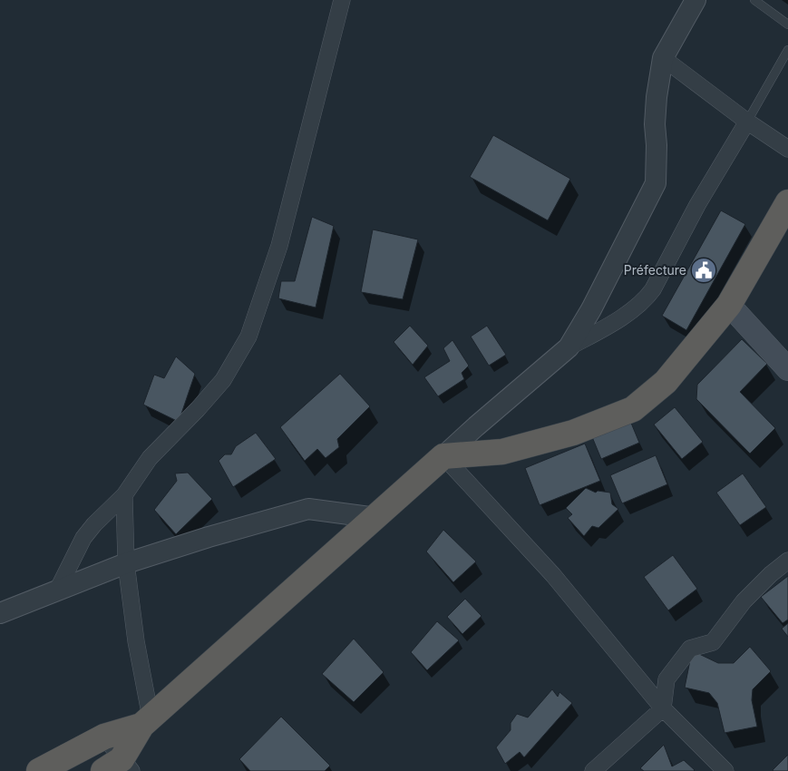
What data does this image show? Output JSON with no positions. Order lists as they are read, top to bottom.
{
  "places": {
    "public building": ["Préfecture"]
  }
}
